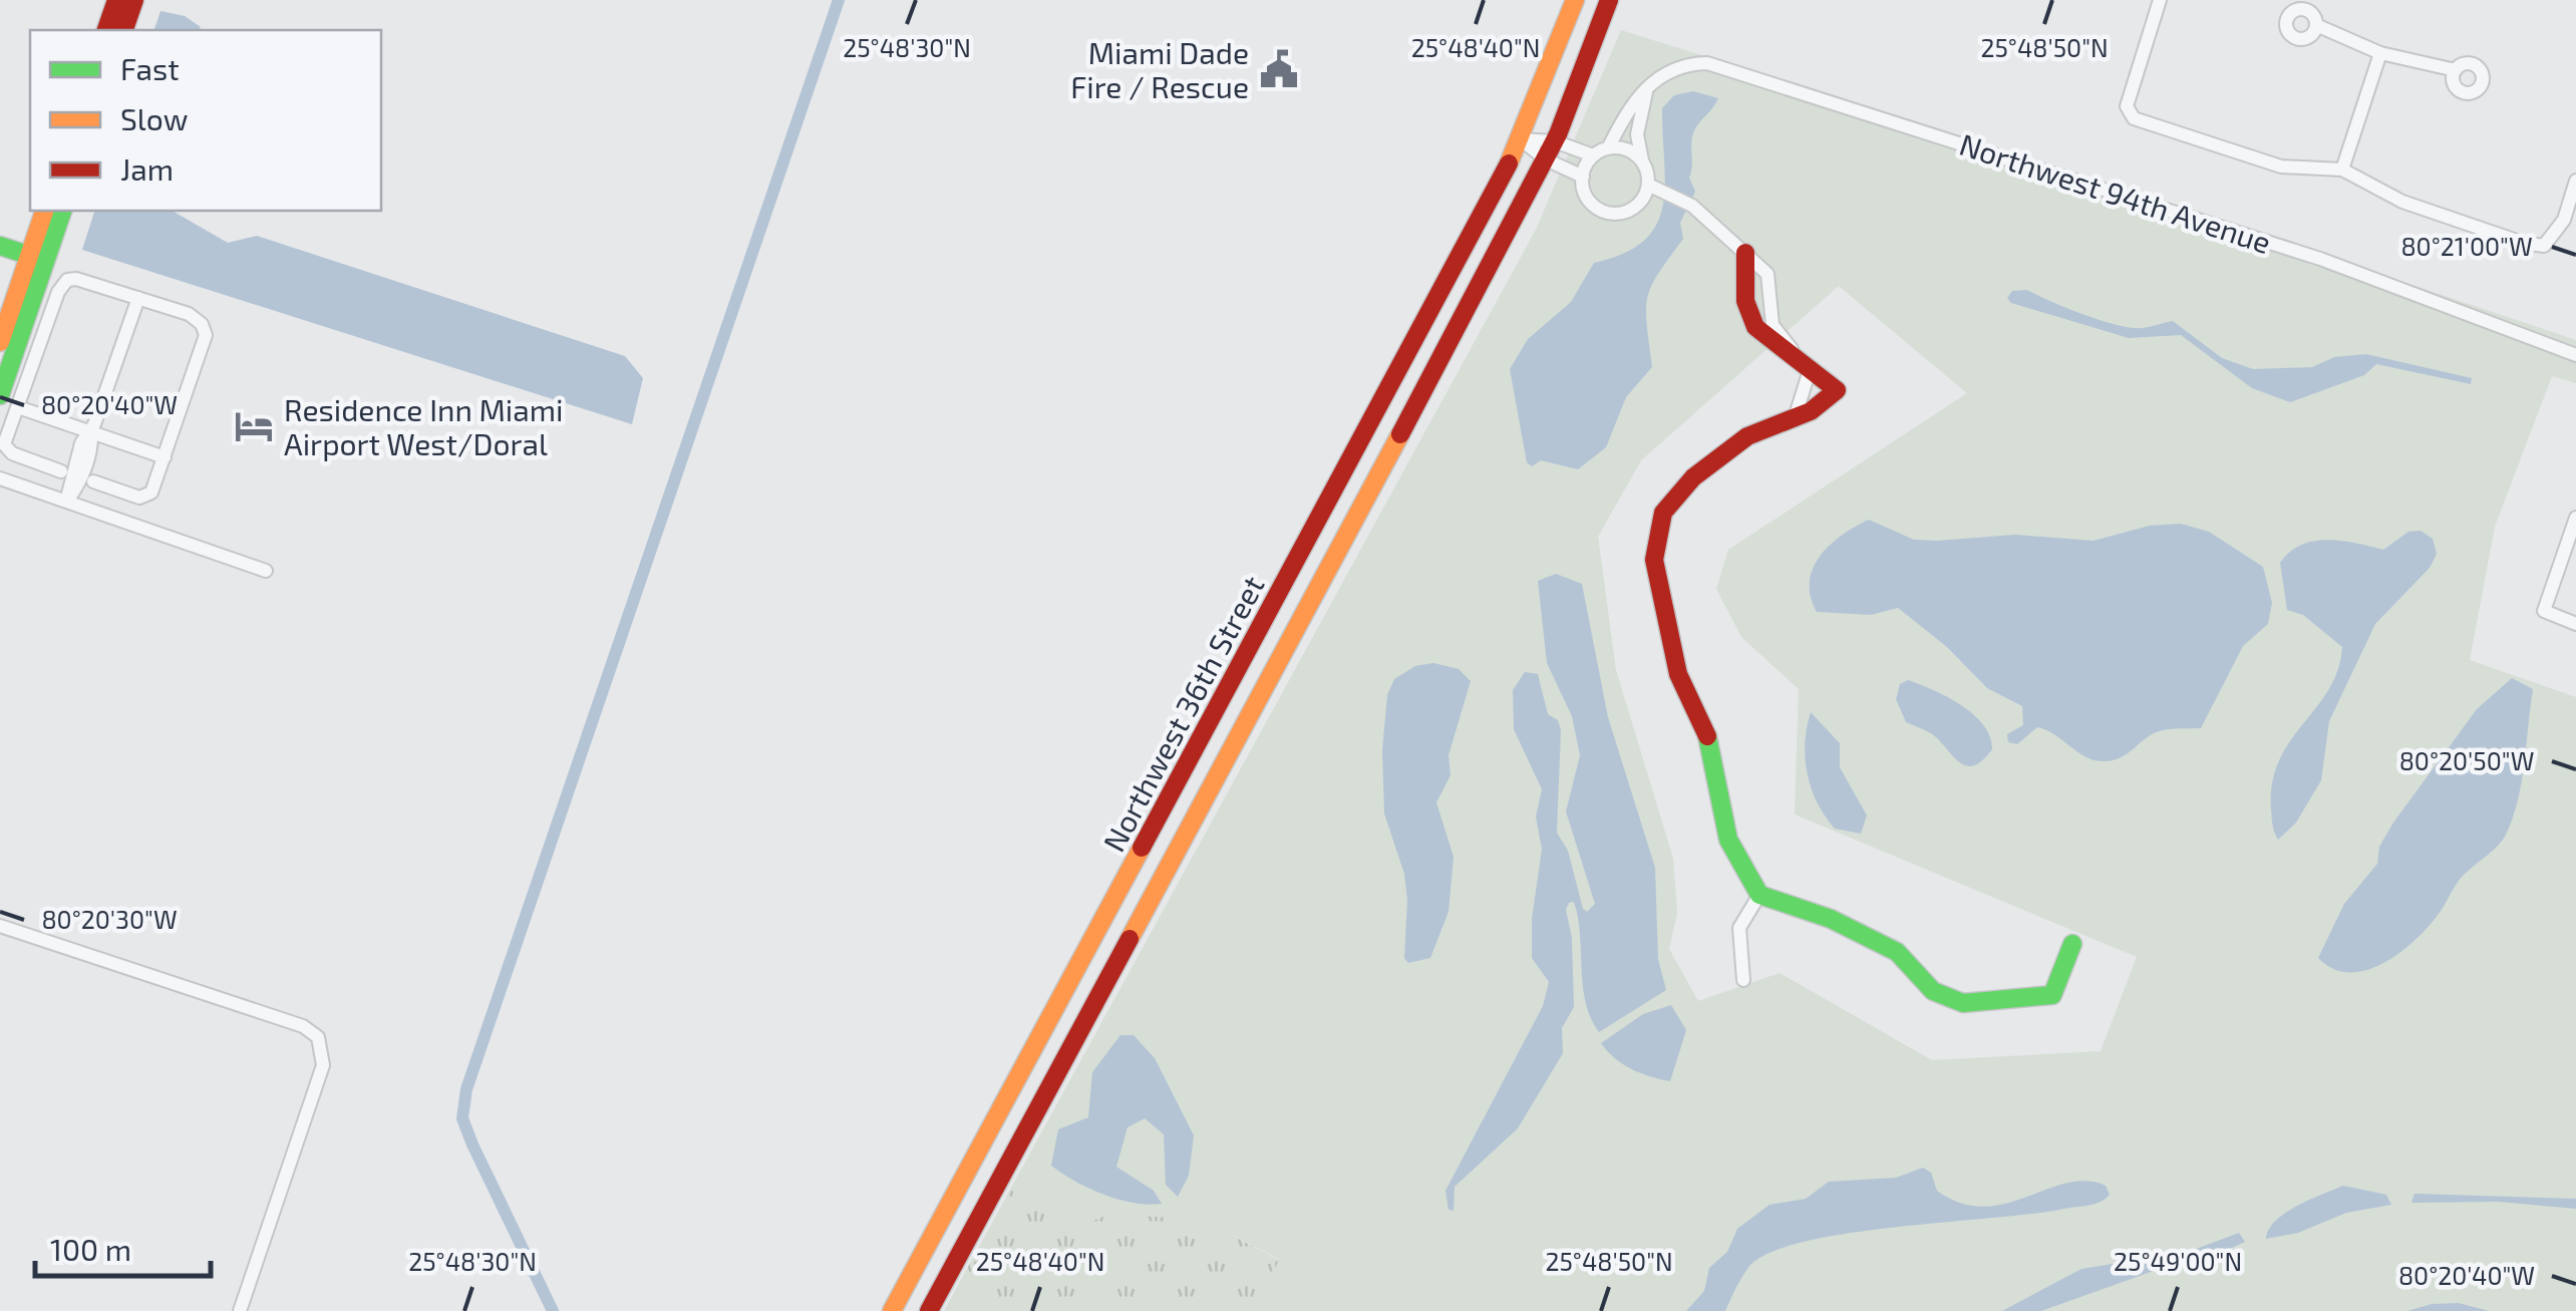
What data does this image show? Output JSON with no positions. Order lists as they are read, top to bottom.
{
  "streets": {
    "main road": ["Northwest 36th Street"],
    "street": ["Northwest 94th Avenue"]
  },
  "places": {
    "public building": ["Miami Dade Fire / Rescue"],
    "hotel": ["Residence Inn Miami Airport West/Doral"]
  },
  "legend": ["Fast", "Slow", "Jam"],
  "scale_bar": "100 m",
  "coordinates": [
    "25°48'30\"N",
    "25°48'40\"N",
    "25°48'50\"N",
    "80°21'00\"W",
    "80°20'40\"W",
    "80°20'50\"W",
    "80°20'30\"W",
    "25°49'00\"N"
  ]
}
